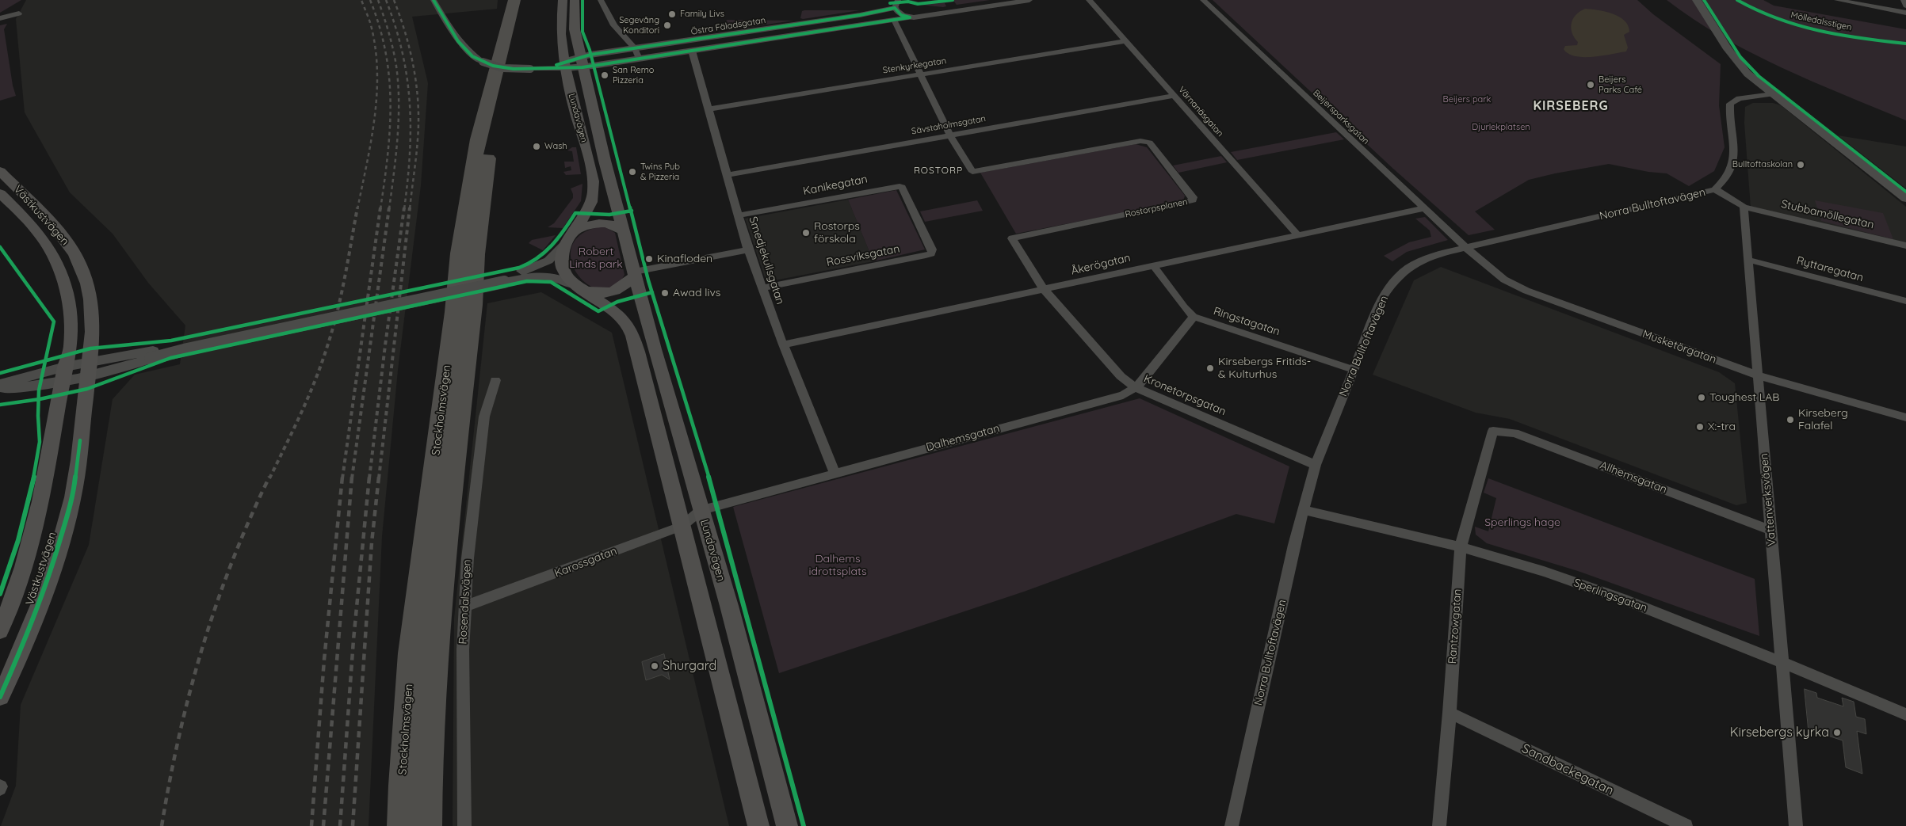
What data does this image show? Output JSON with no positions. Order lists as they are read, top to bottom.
{
  "streets": {
    "highway": ["Stockholmsvägen"],
    "main road": ["Lundavägen", "Västkustvägen"],
    "street": [
      "Östra Fäladsgatan",
      "Stenkyrkegatan",
      "Värnanäsgatan",
      "Beijersparksgatan",
      "Sävstaholmsgatan",
      "Kanikegatan",
      "Norra Bulltoftavägen",
      "Rostorpsplanen",
      "Stubbamöllegatan",
      "Rossviksgatan",
      "Smedjekullsgatan",
      "Åkerögatan",
      "Ryttaregatan",
      "Ringstagatan",
      "Musketörgatan",
      "Kronetorpsgatan",
      "Dalhemsgatan",
      "Allhemsgatan",
      "Vattenverksvägen",
      "Karossgatan",
      "Sperlingsgatan",
      "Rosendalsvägen",
      "Rantzowgatan",
      "Sandbackegatan"
    ],
    "cycle path": ["Mölledalsstigen"]
  },
  "crossings": [
    ["Östra Fäladsgatan", "Lundavägen"],
    ["Östra Fäladsgatan", "Smedjekullsgatan"],
    ["Stenkyrkegatan", "Värnanäsgatan"],
    ["Stenkyrkegatan", "Smedjekullsgatan"],
    ["Värnanäsgatan", "Sävstaholmsgatan"],
    ["Värnanäsgatan", "Åkerögatan"],
    ["Beijersparksgatan", "Norra Bulltoftavägen"],
    ["Beijersparksgatan", "Åkerögatan"],
    ["Beijersparksgatan", "Musketörgatan"],
    ["Lundavägen", "Dalhemsgatan"],
    ["Lundavägen", "Karossgatan"],
    ["Sävstaholmsgatan", "Rostorpsplanen"],
    ["Sävstaholmsgatan", "Smedjekullsgatan"],
    ["Kanikegatan", "Rossviksgatan"],
    ["Kanikegatan", "Smedjekullsgatan"],
    ["Norra Bulltoftavägen", "Ringstagatan"],
    ["Norra Bulltoftavägen", "Musketörgatan"],
    ["Norra Bulltoftavägen", "Kronetorpsgatan"],
    ["Norra Bulltoftavägen", "Sperlingsgatan"],
    ["Rostorpsplanen", "Kronetorpsgatan"],
    ["Stubbamöllegatan", "Vattenverksvägen"],
    ["Rossviksgatan", "Smedjekullsgatan"],
    ["Smedjekullsgatan", "Åkerögatan"],
    ["Smedjekullsgatan", "Dalhemsgatan"],
    ["Åkerögatan", "Ringstagatan"],
    ["Åkerögatan", "Kronetorpsgatan"],
    ["Ryttaregatan", "Vattenverksvägen"],
    ["Ringstagatan", "Dalhemsgatan"],
    ["Musketörgatan", "Vattenverksvägen"],
    ["Kronetorpsgatan", "Dalhemsgatan"],
    ["Dalhemsgatan", "Karossgatan"],
    ["Allhemsgatan", "Vattenverksvägen"],
    ["Allhemsgatan", "Rantzowgatan"],
    ["Vattenverksvägen", "Sperlingsgatan"],
    ["Karossgatan", "Rosendalsvägen"],
    ["Sperlingsgatan", "Rantzowgatan"],
    ["Rantzowgatan", "Sandbackegatan"]
  ],
  "districts": ["KIRSEBERG", "ROSTORP"],
  "parks": [
    "Beijers park",
    "Djurlekplatsen",
    "Robert Linds park",
    "Sperlings hage",
    "Dalhems idrottsplats"
  ],
  "places": [
    "Family Livs",
    "Segevång Konditori",
    "San Remo Pizzeria",
    "Beijers Parks Café",
    "Wash",
    "Bulltoftaskolan",
    "Twins Pub & Pizzeria",
    "Rostorps förskola",
    "Kinafloden",
    "Awad livs",
    "Kirsebergs Fritids- & Kulturhus",
    "Toughest LAB",
    "Kirseberg Falafel",
    "X:-tra",
    "Shurgard",
    "Kirsebergs kyrka"
  ]
}
